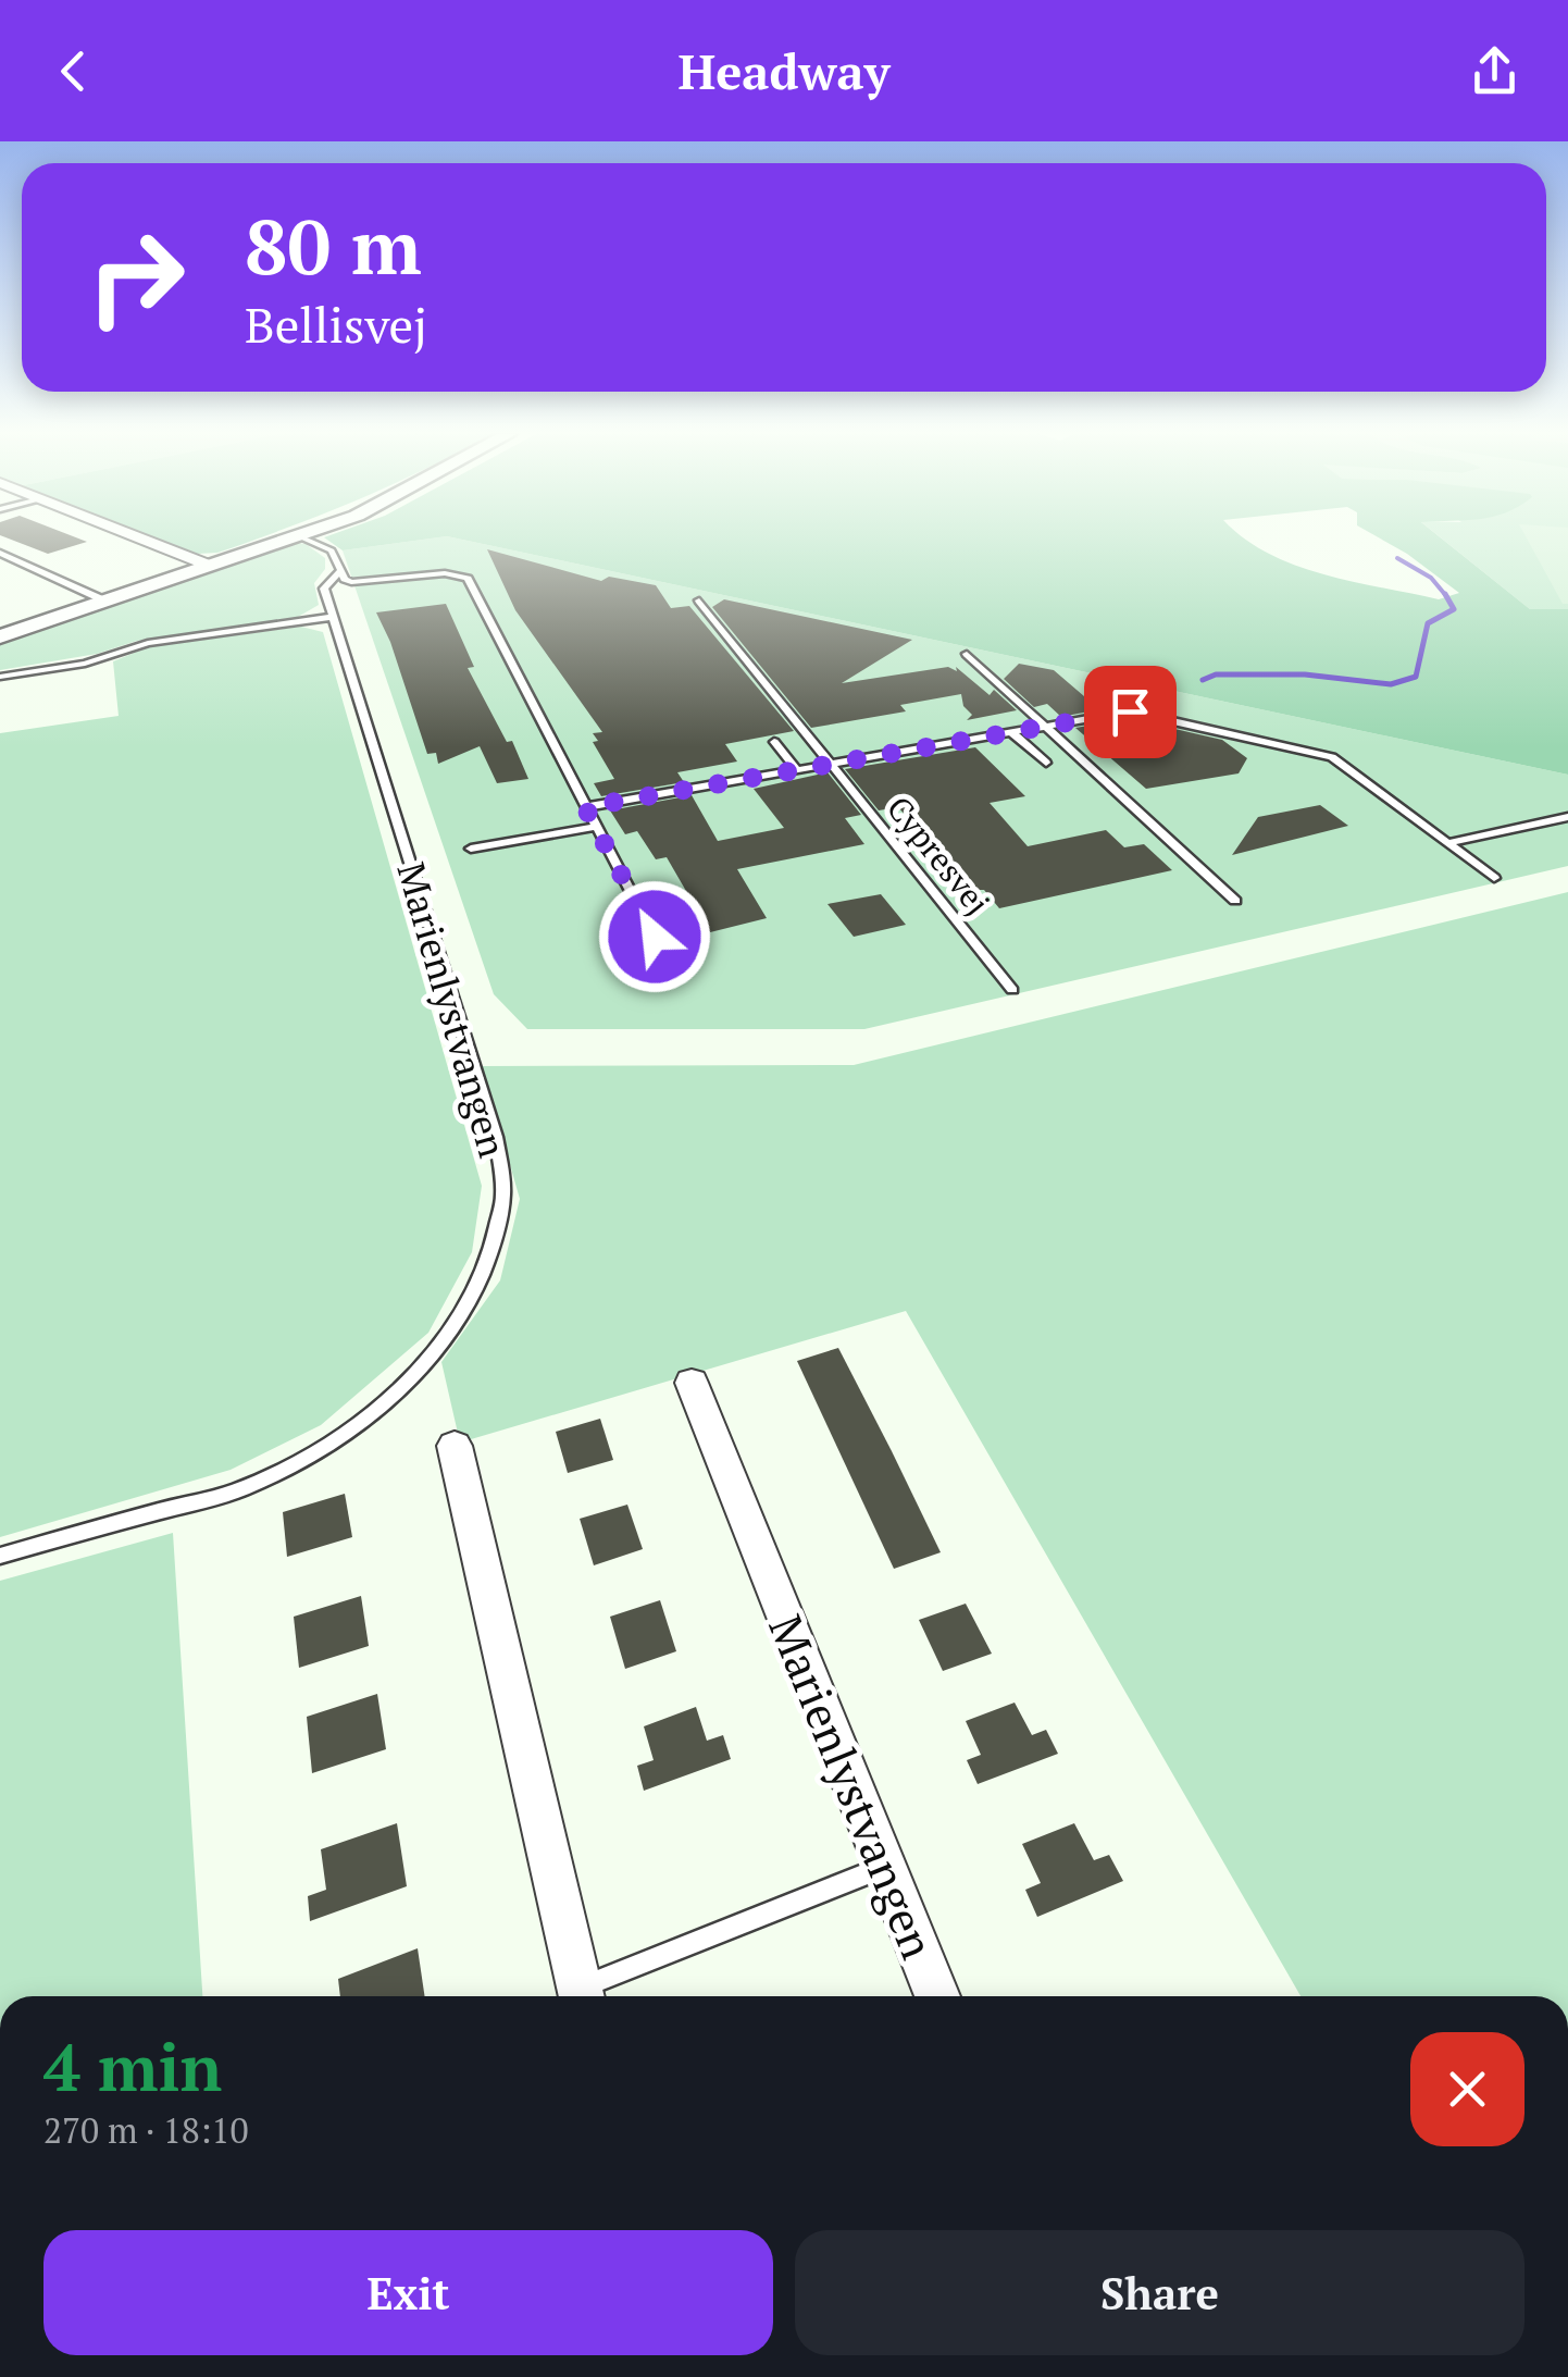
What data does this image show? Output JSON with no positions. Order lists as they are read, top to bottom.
{
  "streets": {
    "street": ["Marienlystvangen"],
    "lane": ["Cypresvej"]
  },
  "page": {
    "header": "Headway",
    "turn": ["80 m", "Bellisvej"],
    "heading": ["4 min", "270 m · 18:10"],
    "buttons": ["Exit", "Share"]
  }
}
